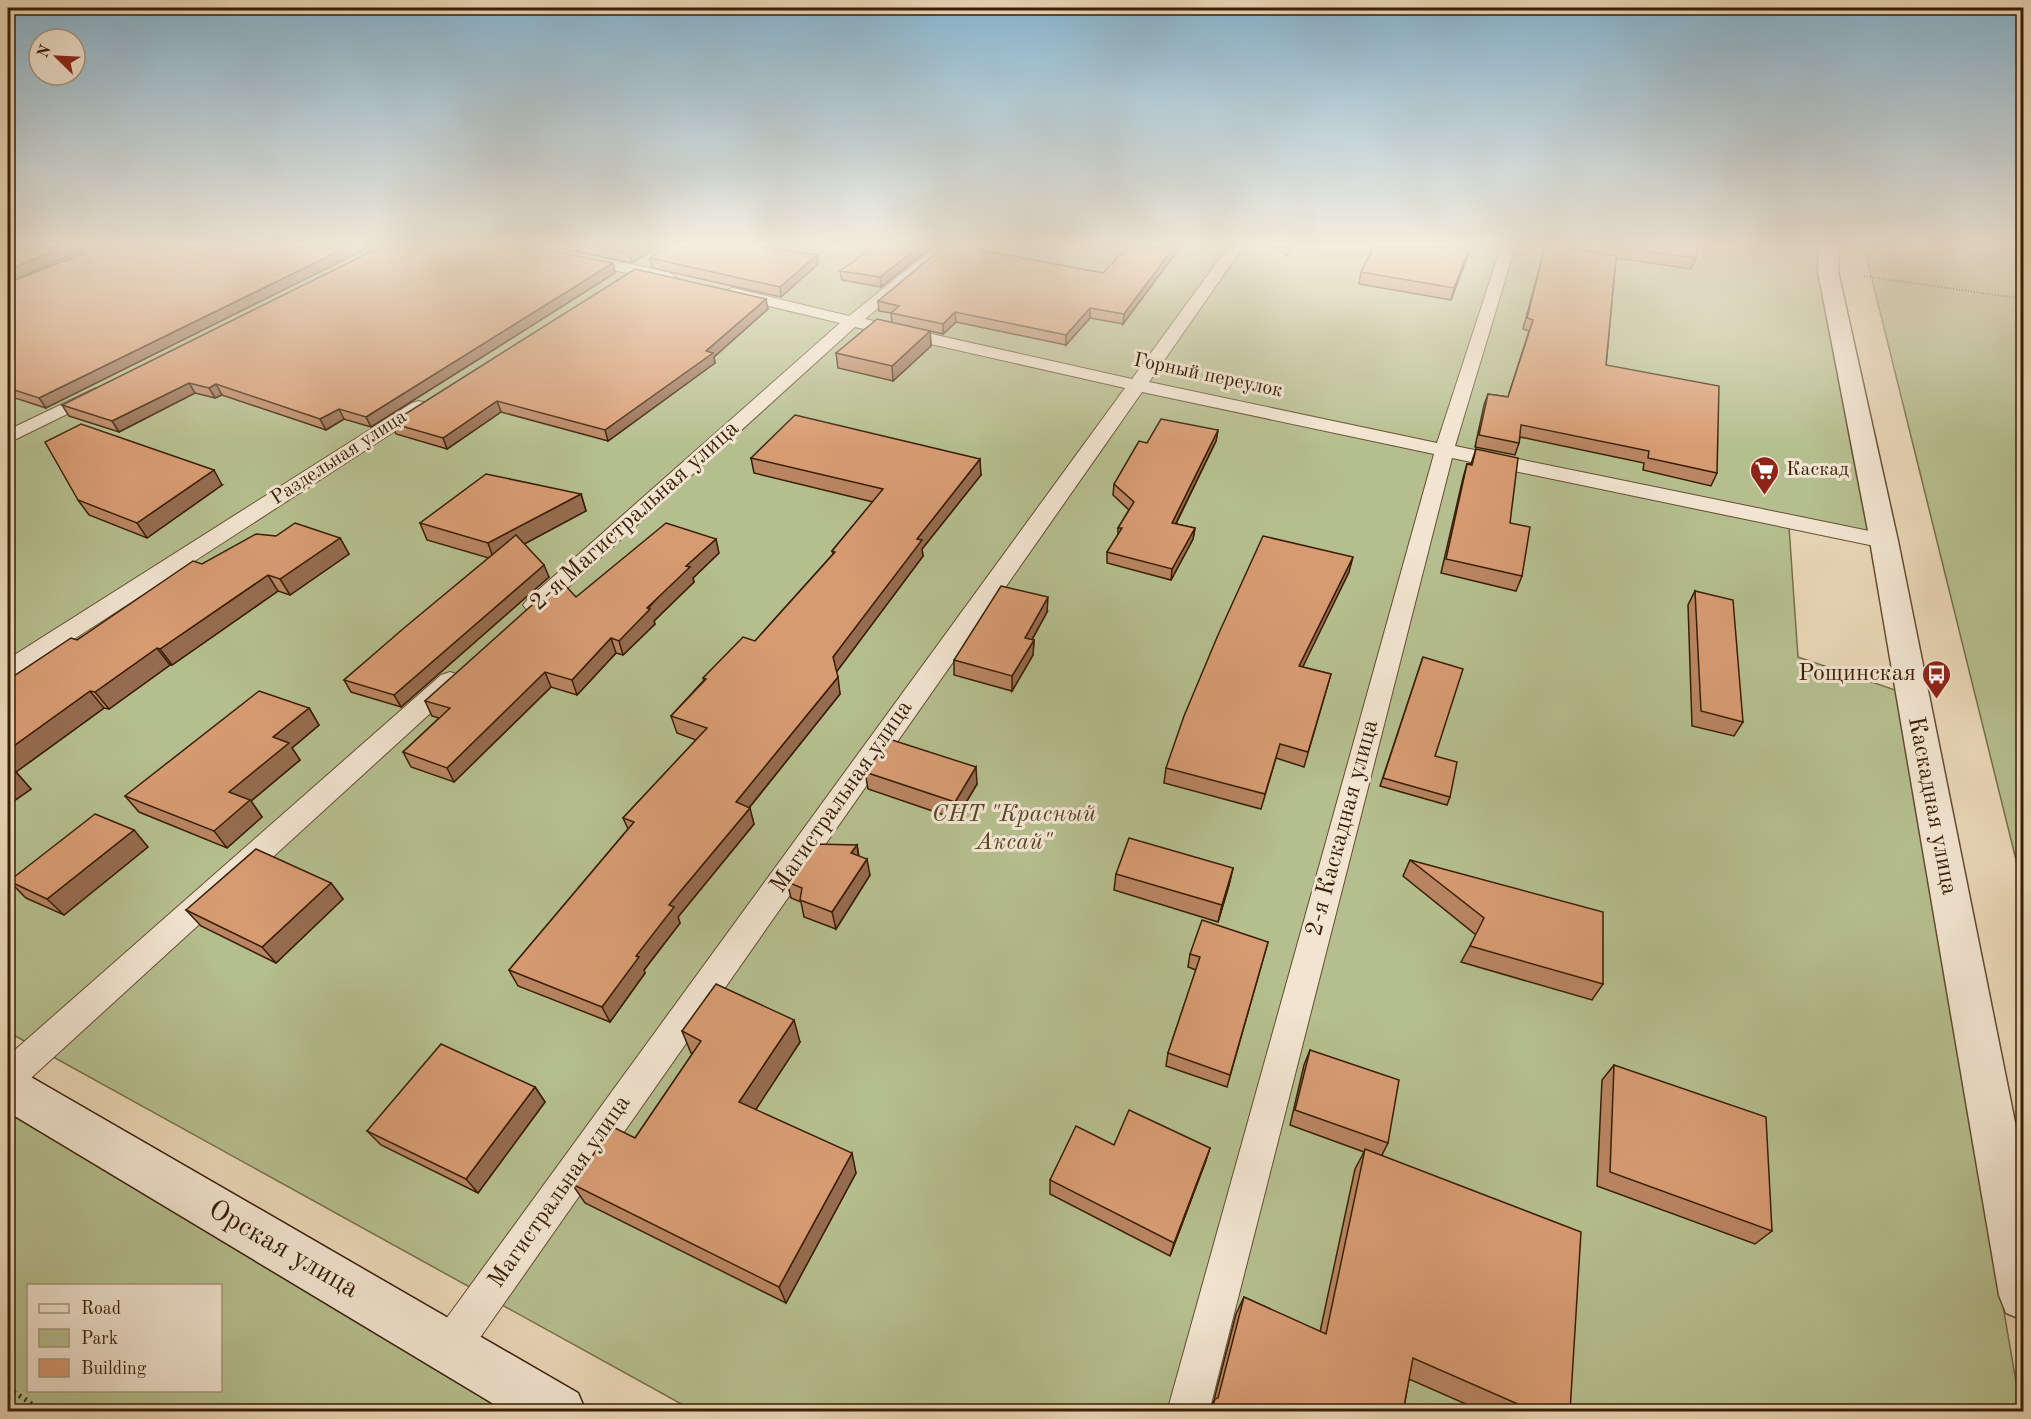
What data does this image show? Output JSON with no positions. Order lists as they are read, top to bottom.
{
  "streets": {
    "street": ["Каскадная улица", "Орская улица"],
    "lane": [
      "Горный переулок",
      "Раздельная улица",
      "2-я Магистральная улица",
      "Магистральная улица",
      "2-я Каскадная улица"
    ]
  },
  "crossings": [
    ["Горный переулок", "2-я Магистральная улица"],
    ["Горный переулок", "Магистральная улица"],
    ["Горный переулок", "Каскадная улица"],
    ["Горный переулок", "2-я Каскадная улица"],
    ["Магистральная улица", "Орская улица"]
  ],
  "parks": ["СНТ \"Красный Аксай\""],
  "places": {
    "supermarket": ["Каскад"],
    "bus stop": ["Рощинская"]
  },
  "legend": ["Road", "Park", "Building"],
  "north": "top left"
}
